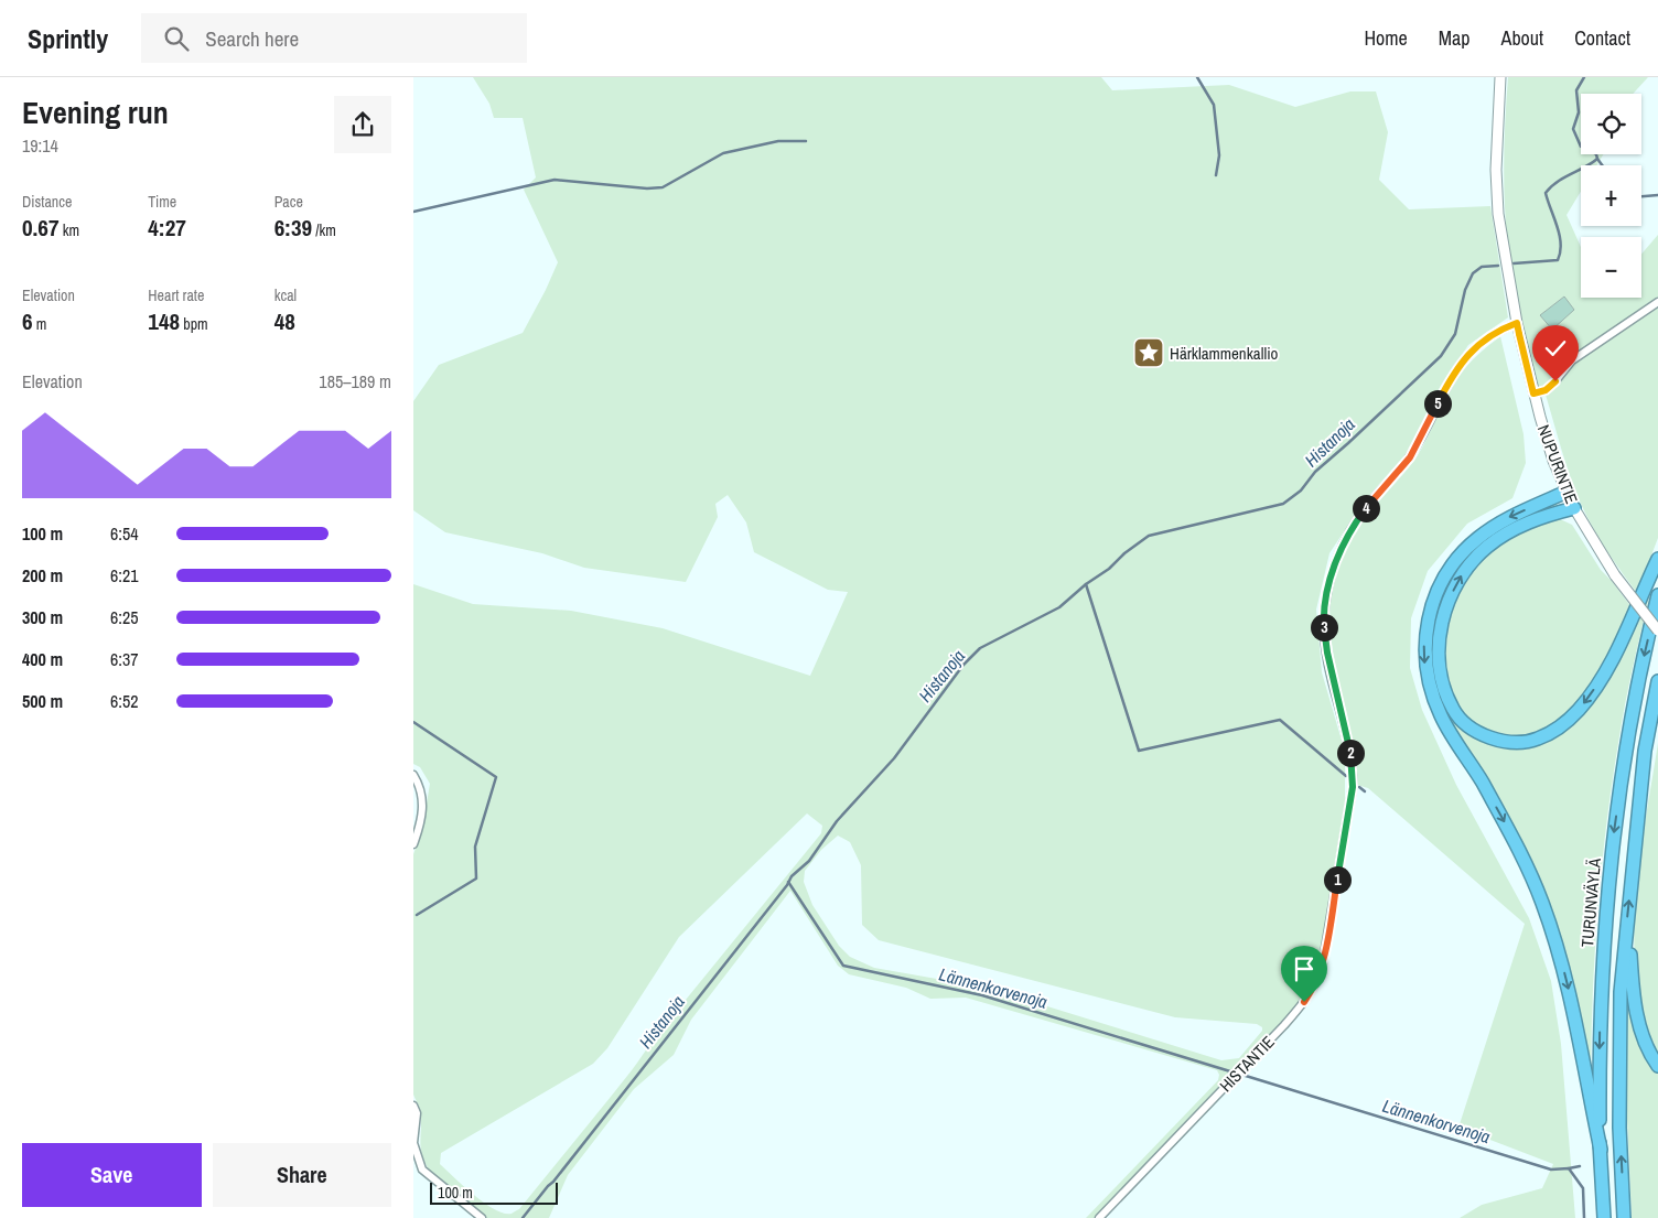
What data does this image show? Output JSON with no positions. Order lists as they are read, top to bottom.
{
  "streets": {
    "highway": ["TURUNVÄYLÄ"],
    "main road": ["NUPURINTIE"],
    "street": ["HISTANTIE"]
  },
  "crossings": [
    ["NUPURINTIE", "HISTANTIE"]
  ],
  "water": ["Histanoja", "Lännenkorvenoja"],
  "places": {
    "place": ["Härklammenkallio"]
  },
  "scale_bar": "100 m",
  "page": {
    "header": "Sprintly",
    "search": "Search here",
    "nav": [
      "Home",
      "Map",
      "About",
      "Contact"
    ],
    "heading": ["Evening run", "19:14"],
    "map_buttons": ["+", "−"],
    "stats": [
      ["Distance", "0.67 km"],
      ["Time", "4:27"],
      ["Pace", "6:39 /km"],
      ["Elevation", "6 m"],
      ["Heart rate", "148 bpm"],
      ["kcal", "48"]
    ],
    "chart": ["Elevation", "185–189 m"],
    "pins": [
      "5",
      "4",
      "3",
      "2",
      "1"
    ],
    "list": [
      {
        "name": "100 m",
        "note": "6:54"
      },
      {
        "name": "200 m",
        "note": "6:21"
      },
      {
        "name": "300 m",
        "note": "6:25"
      },
      {
        "name": "400 m",
        "note": "6:37"
      },
      {
        "name": "500 m",
        "note": "6:52"
      }
    ],
    "buttons": ["Save", "Share"],
    "scale": "100 m"
  }
}
